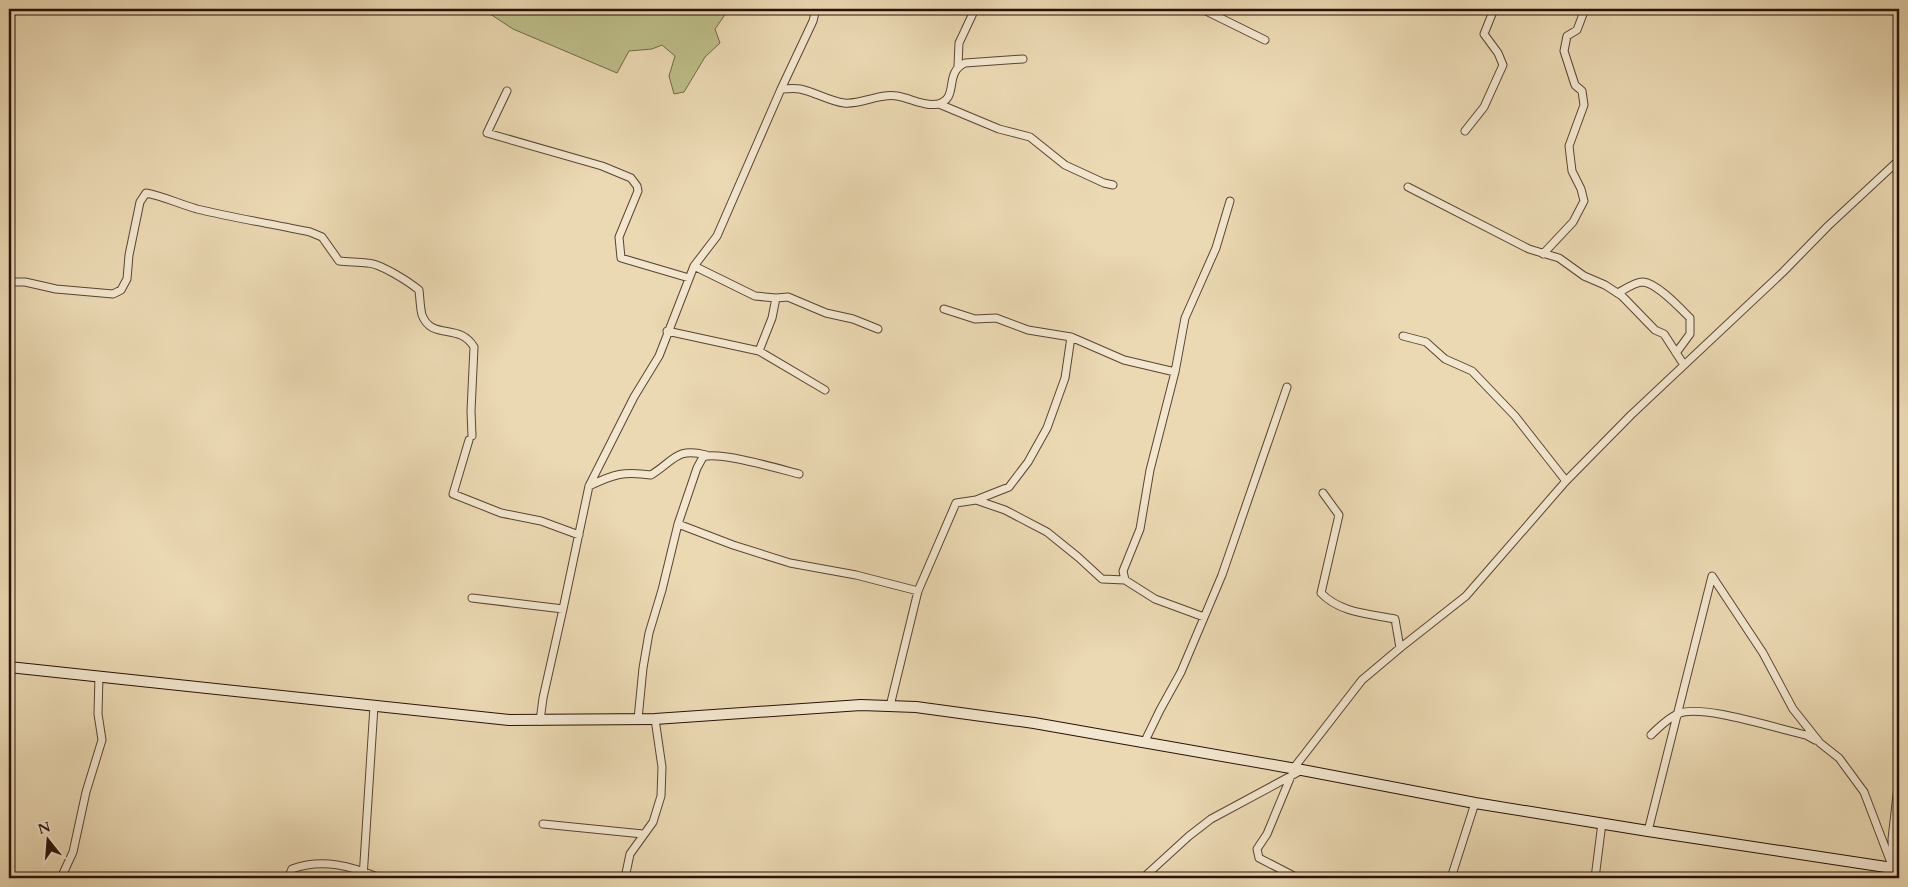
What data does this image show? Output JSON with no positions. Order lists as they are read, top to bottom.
{
  "north": "top"
}
